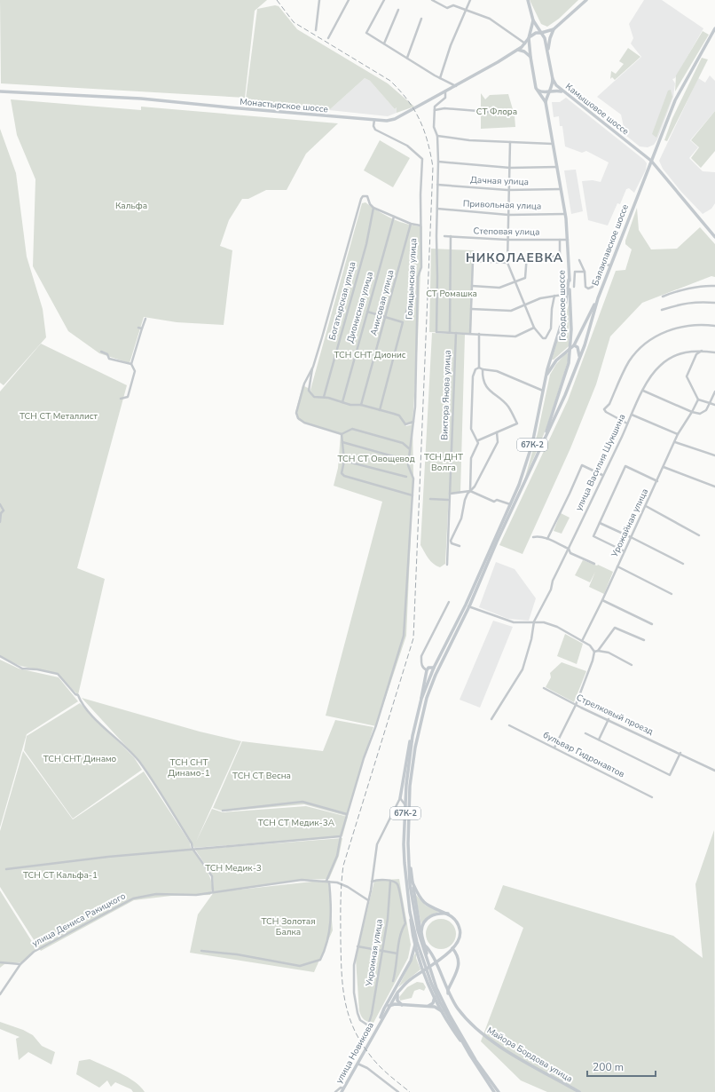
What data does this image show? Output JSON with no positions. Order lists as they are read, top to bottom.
{
  "streets": {
    "main road": [
      "Монастырское шоссе",
      "Камышовое шоссе",
      "Балаклавское шоссе",
      "Городское шоссе",
      "67К-2",
      "улица Новикова",
      "Майора Бордова улица"
    ],
    "street": [
      "Дачная улица",
      "Привольная улица",
      "Степовая улица",
      "Голицынская улица",
      "Богатырская улица",
      "Анисовая улица",
      "Дионисная улица",
      "Виктора Янова улица",
      "улица Василия Шукшина",
      "Урожайная улица",
      "Стрелковый проезд",
      "бульвар Гидронавтов",
      "улица Дениса Ракицкого",
      "Укромная улица"
    ]
  },
  "crossings": [
    ["Монастырское шоссе", "Голицынская улица"],
    ["Камышовое шоссе", "Балаклавское шоссе"],
    ["Камышовое шоссе", "Городское шоссе"],
    ["Дачная улица", "Городское шоссе"],
    ["Привольная улица", "Городское шоссе"],
    ["Степовая улица", "Городское шоссе"],
    ["Городское шоссе", "67К-2"]
  ],
  "districts": ["НИКОЛАЕВКА"],
  "parks": [
    "СТ Флора",
    "Кальфа",
    "СТ Ромашка",
    "ТСН СНТ Дионис",
    "ТСН СТ Металлист",
    "ТСН ДНТ Волга",
    "ТСН СТ Овощевод",
    "ТСН СНТ Динамо",
    "ТСН СНТ Динамо-1",
    "ТСН СТ Весна",
    "ТСН СТ Медик-3А",
    "ТСН Медик-3",
    "ТСН СТ Кальфа-1",
    "ТСН Золотая Балка"
  ],
  "scale_bar": "200 m"
}
